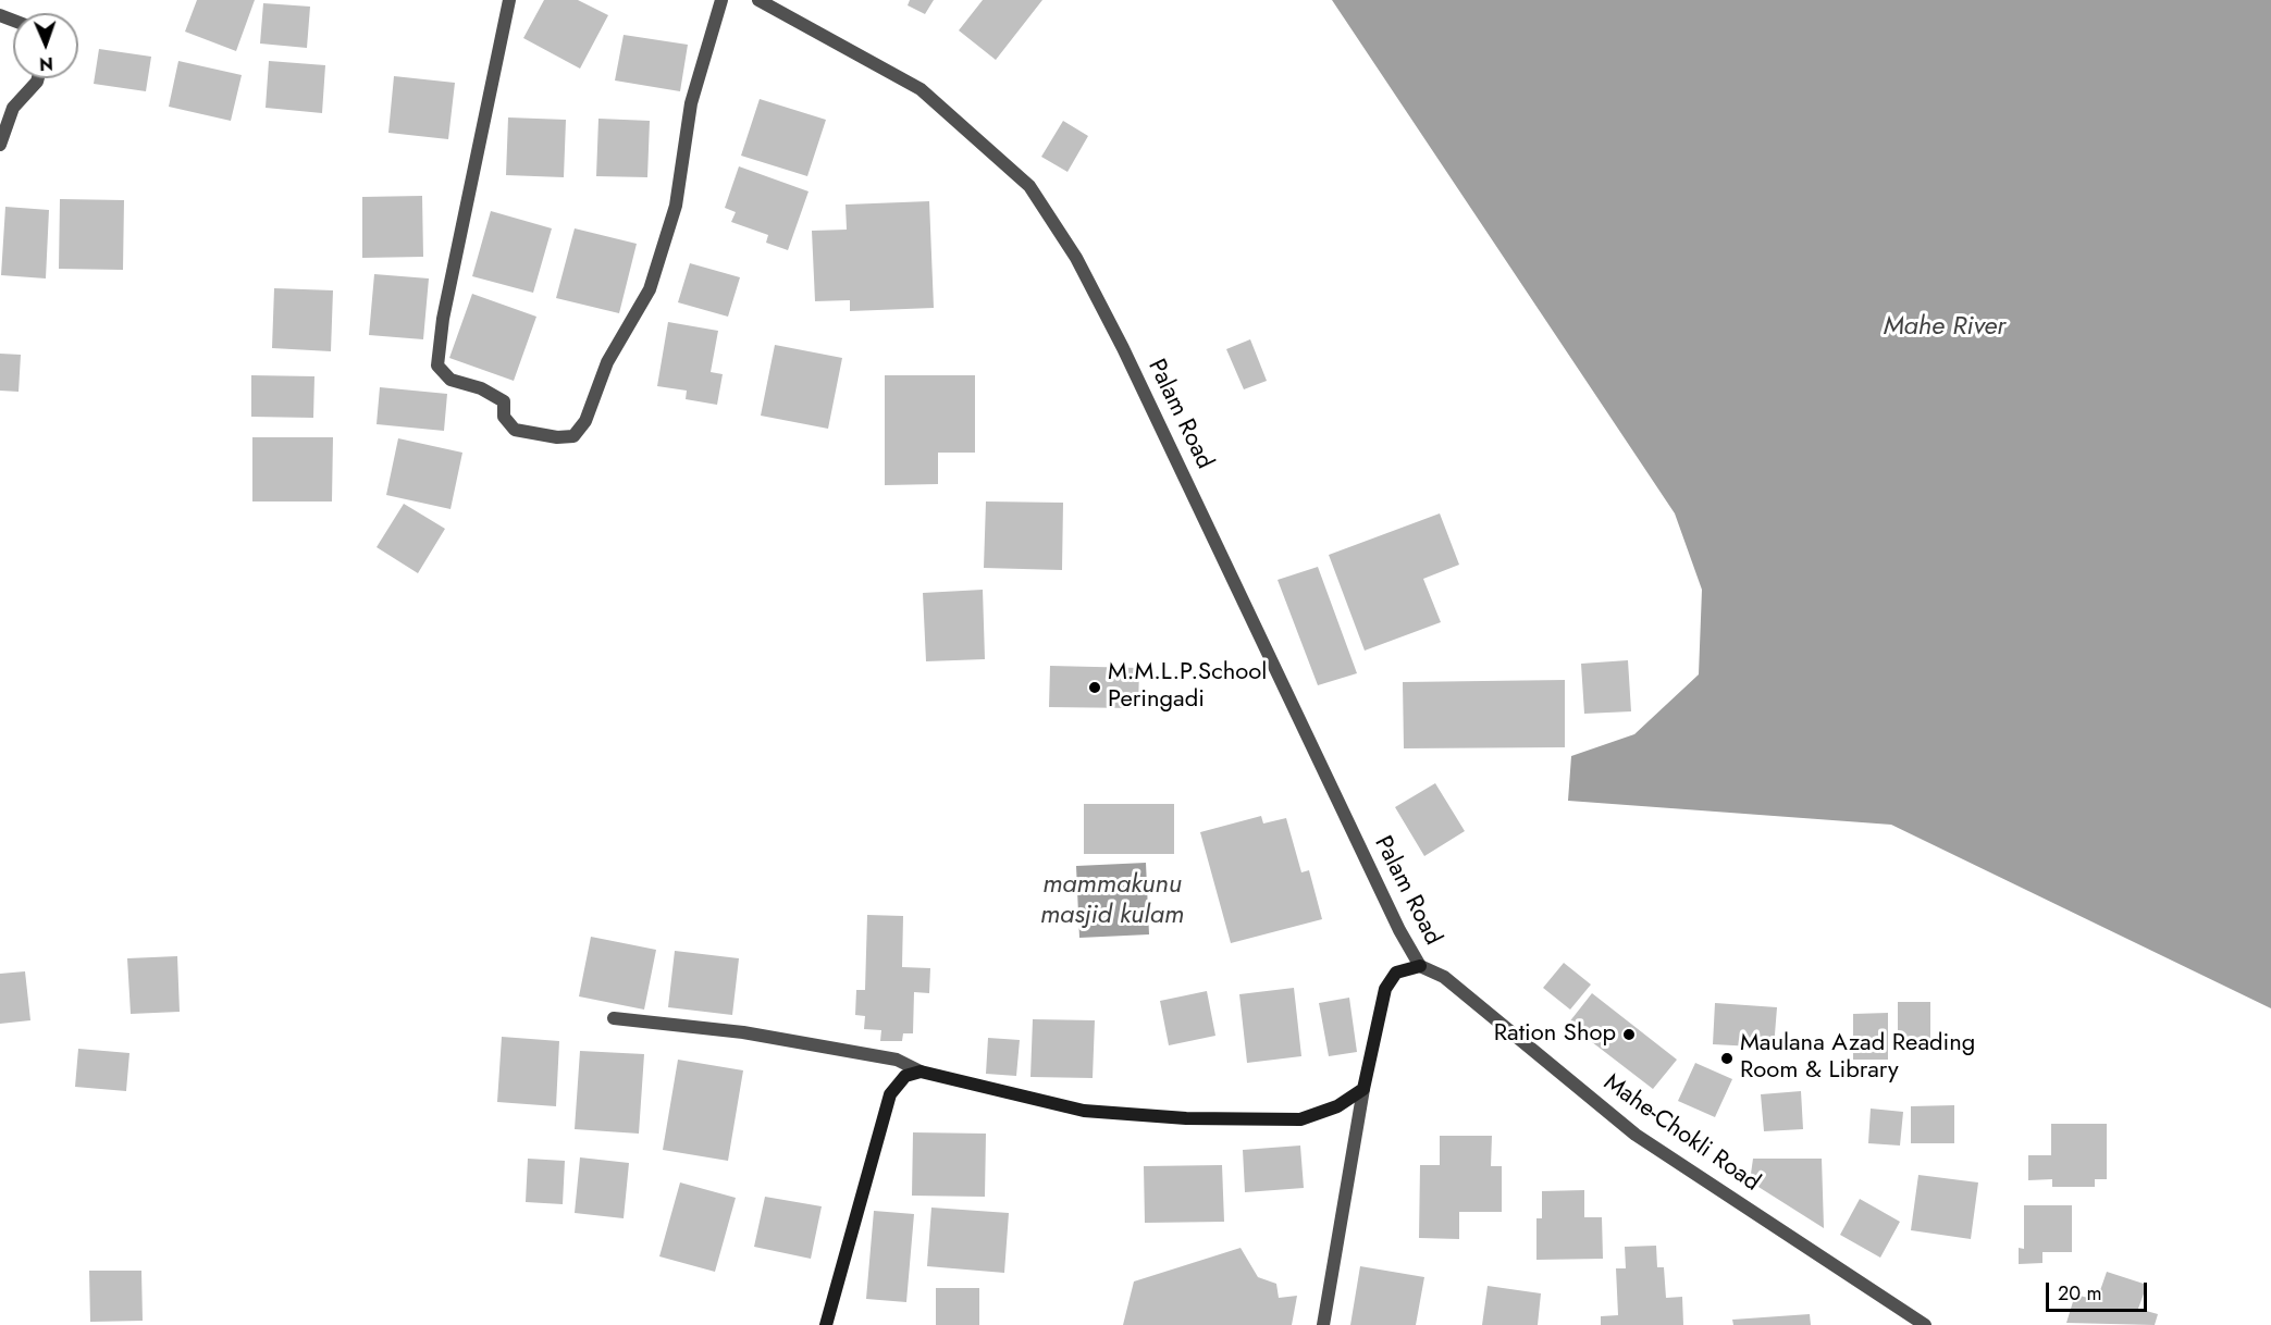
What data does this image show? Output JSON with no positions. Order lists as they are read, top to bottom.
{
  "streets": {
    "street": ["Palam Road", "Mahe-Chokli Road"]
  },
  "crossings": [
    ["Palam Road", "Mahe-Chokli Road"]
  ],
  "water": ["Mahe River", "mammakunu masjid kulam"],
  "places": ["M.M.L.P.School Peringadi", "Ration Shop", "Maulana Azad Reading Room & Library"],
  "scale_bar": "20 m",
  "north": "bottom"
}
